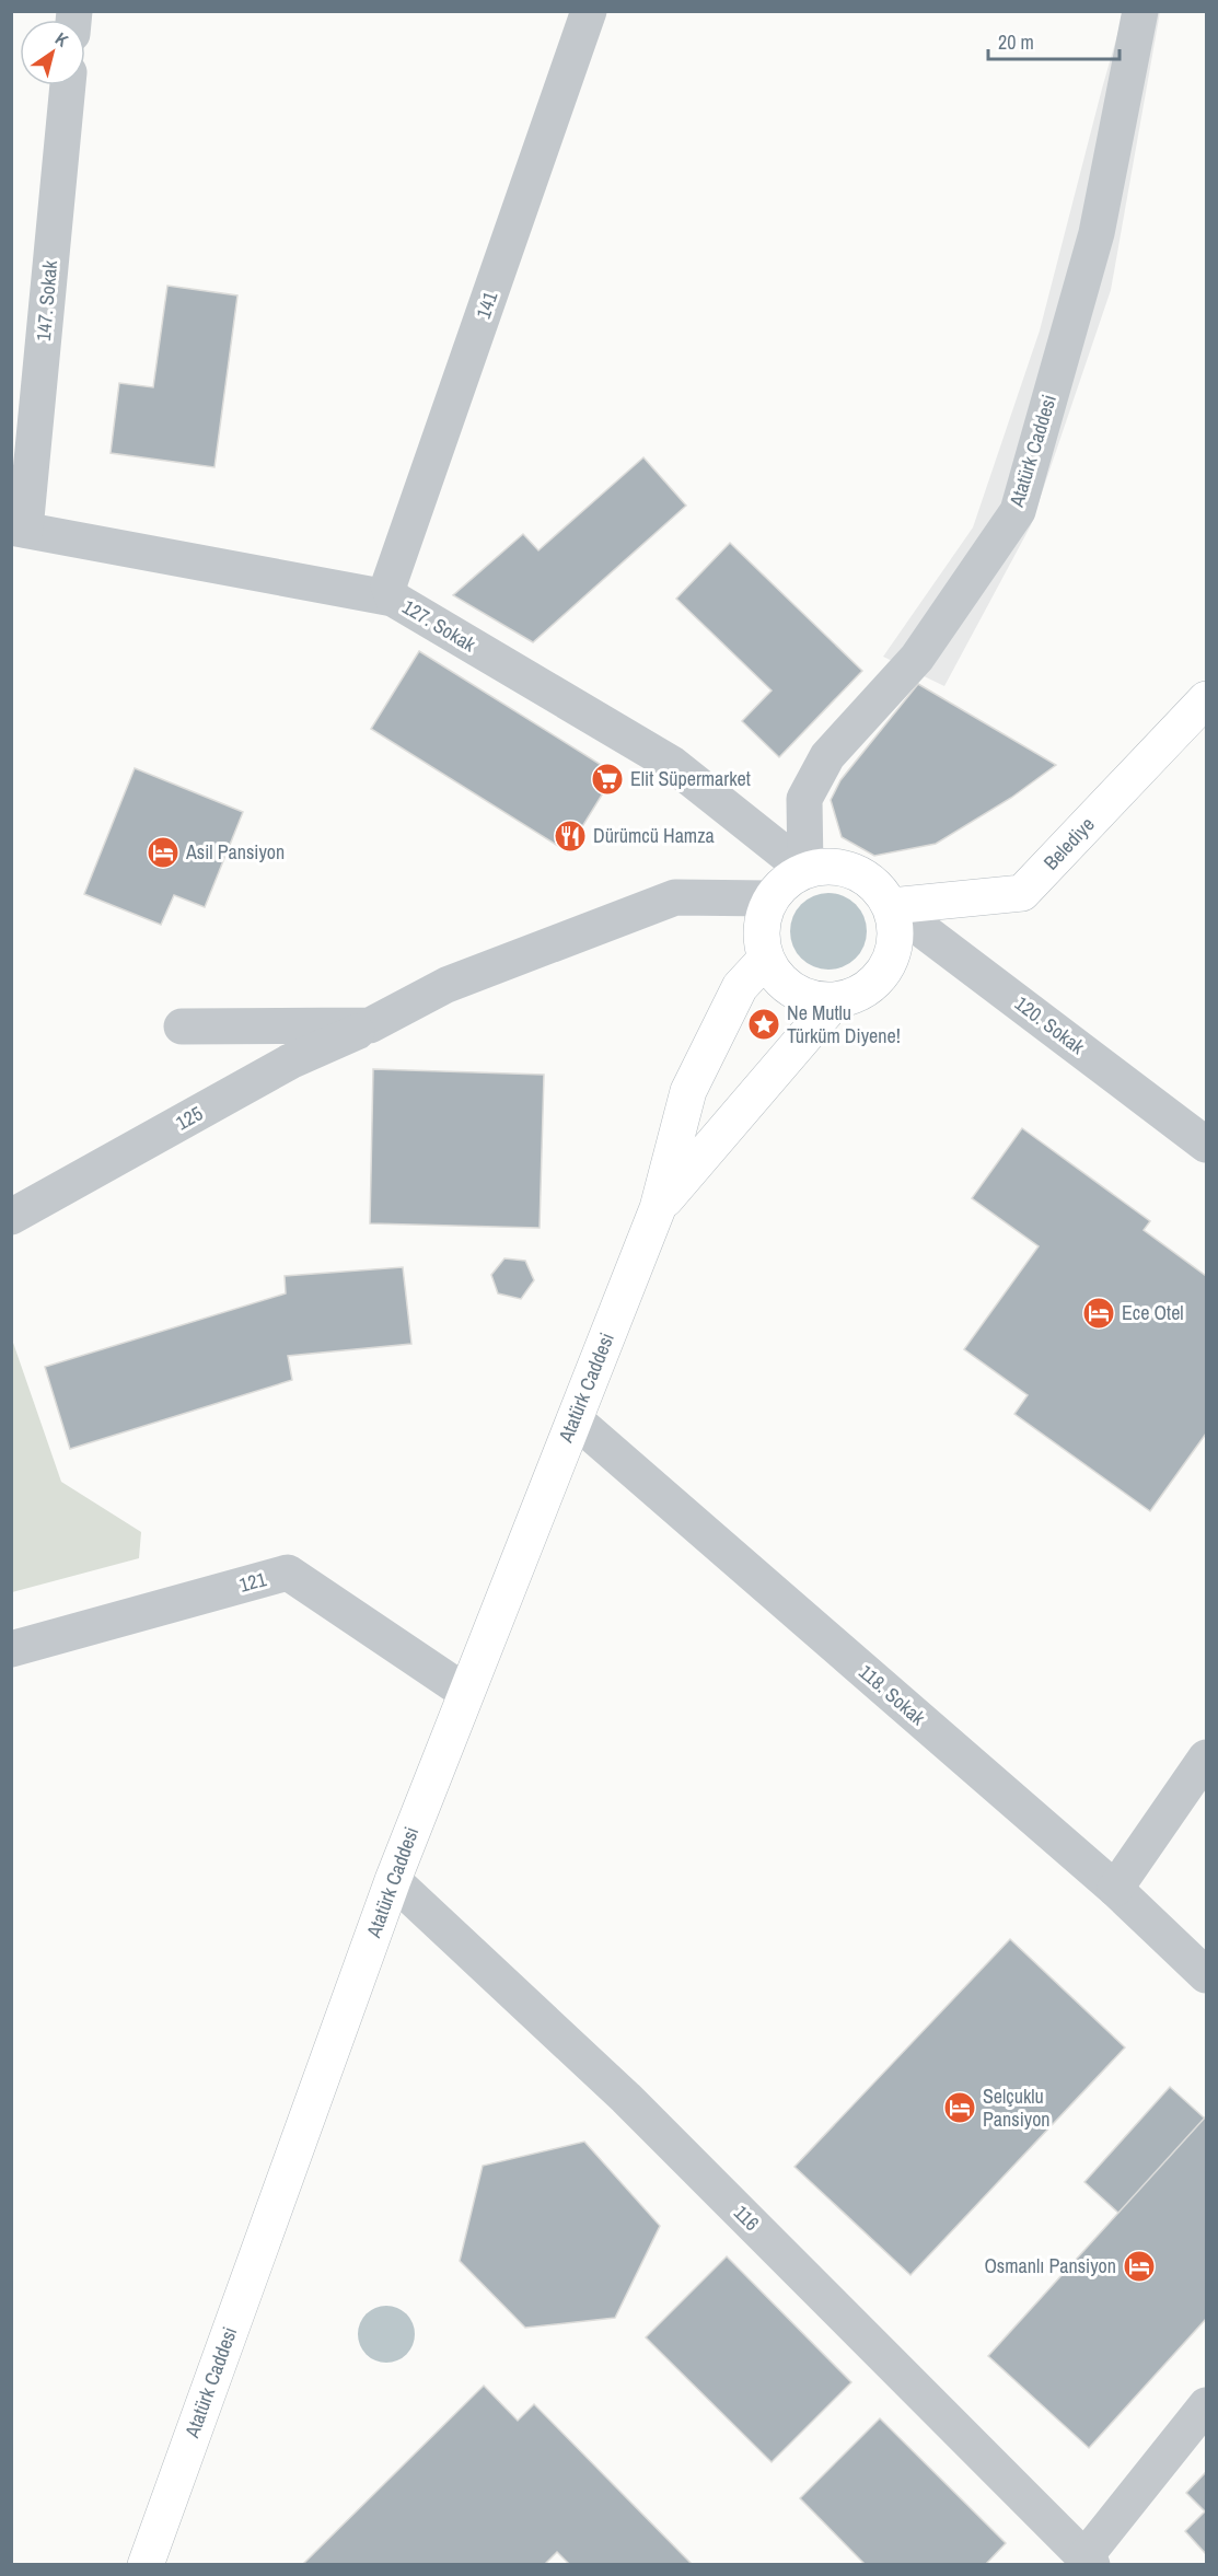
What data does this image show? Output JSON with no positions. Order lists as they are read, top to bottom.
{
  "streets": {
    "main road": ["Atatürk Caddesi", "Belediye"],
    "street": [
      "147. Sokak",
      "141",
      "127. Sokak",
      "120. Sokak",
      "125",
      "121",
      "118. Sokak",
      "116"
    ]
  },
  "crossings": [
    ["147. Sokak", "127. Sokak"],
    ["141", "127. Sokak"],
    ["Atatürk Caddesi", "127. Sokak"],
    ["Atatürk Caddesi", "Belediye"],
    ["Atatürk Caddesi", "120. Sokak"],
    ["Atatürk Caddesi", "125"],
    ["Atatürk Caddesi", "121"],
    ["Atatürk Caddesi", "118. Sokak"],
    ["Atatürk Caddesi", "116"],
    ["127. Sokak", "Belediye"],
    ["127. Sokak", "120. Sokak"],
    ["127. Sokak", "125"],
    ["Belediye", "120. Sokak"],
    ["Belediye", "125"],
    ["120. Sokak", "125"]
  ],
  "places": {
    "supermarket": ["Elit Süpermarket"],
    "restaurant": ["Dürümcü Hamza"],
    "hotel": [
      "Asil Pansiyon",
      "Ece Otel",
      "Selçuklu Pansiyon",
      "Osmanlı Pansiyon"
    ],
    "place": ["Ne Mutlu Türküm Diyene!"]
  },
  "scale_bar": "20 m",
  "north": "top right"
}
